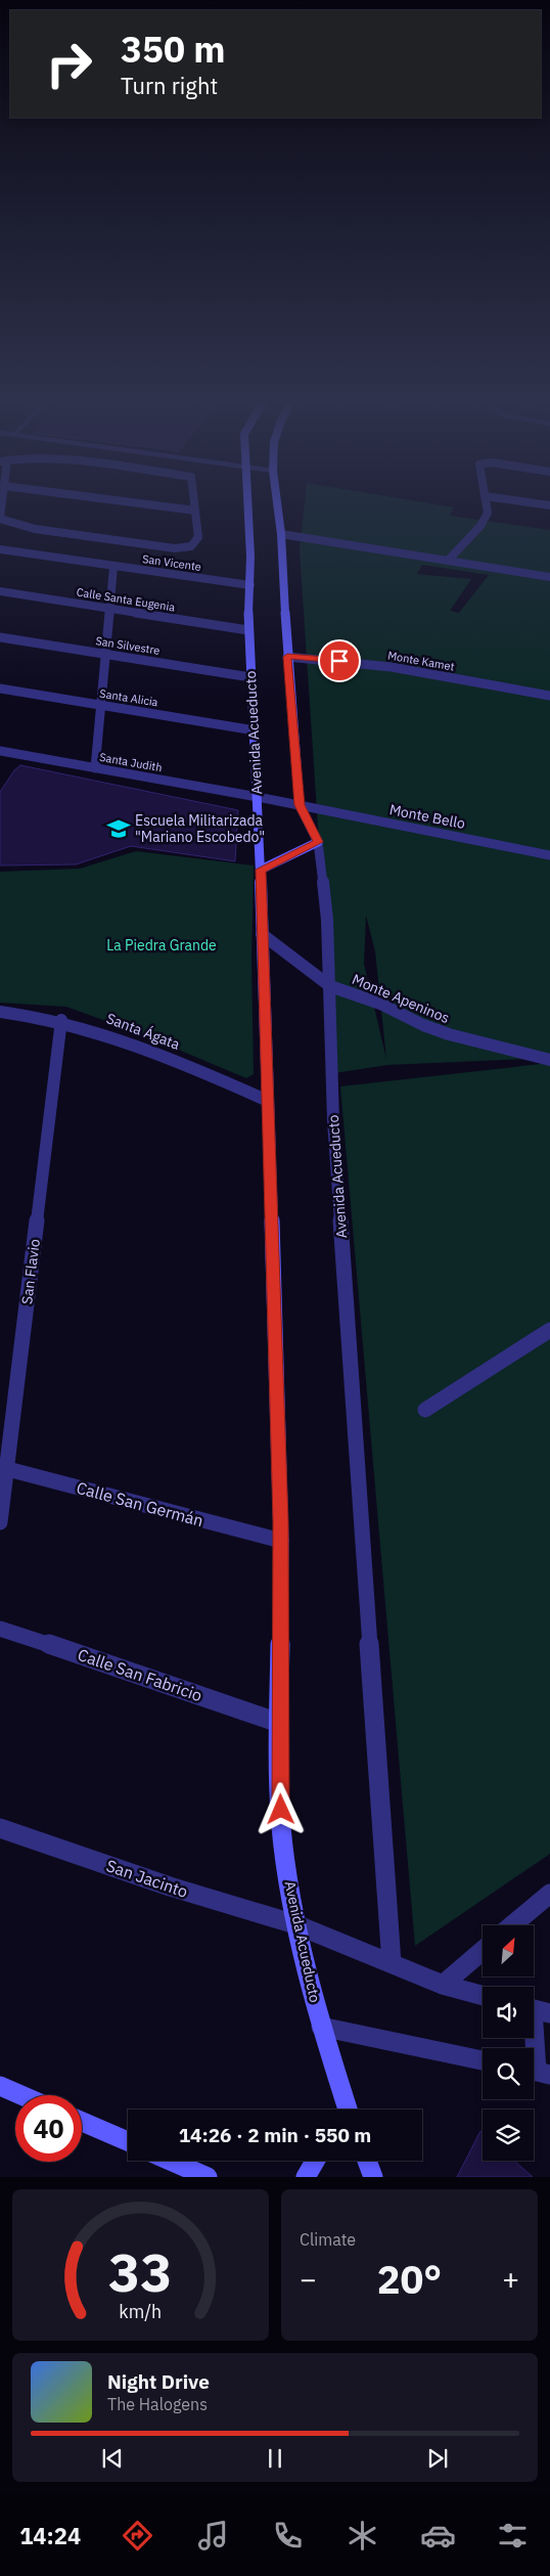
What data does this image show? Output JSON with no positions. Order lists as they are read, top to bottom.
{
  "streets": {
    "street": [
      "San Vicente",
      "Calle Santa Eugenia",
      "San Silvestre",
      "Monte Kamet",
      "Santa Alicia",
      "Avenida Acueducto",
      "Santa Judith",
      "Monte Bello",
      "Monte Apeninos",
      "Santa Ágata",
      "San Flavio",
      "Calle San Germán",
      "Calle San Fabricio",
      "San Jacinto"
    ]
  },
  "crossings": [
    ["San Vicente", "Avenida Acueducto"],
    ["Calle Santa Eugenia", "Avenida Acueducto"],
    ["San Silvestre", "Avenida Acueducto"],
    ["Monte Kamet", "Avenida Acueducto"],
    ["Santa Alicia", "Avenida Acueducto"],
    ["Avenida Acueducto", "Santa Judith"],
    ["Avenida Acueducto", "Monte Bello"],
    ["Avenida Acueducto", "Monte Apeninos"],
    ["Avenida Acueducto", "Santa Ágata"],
    ["Avenida Acueducto", "Calle San Germán"],
    ["Avenida Acueducto", "Calle San Fabricio"],
    ["Avenida Acueducto", "San Jacinto"],
    ["Santa Judith", "Monte Bello"],
    ["Santa Ágata", "San Flavio"],
    ["San Flavio", "Calle San Germán"]
  ],
  "parks": ["La Piedra Grande"],
  "places": {
    "school or university": ["Escuela Militarizada \"Mariano Escobedo\""]
  },
  "north": "top right",
  "page": {
    "turn": ["350 m", "Turn right"],
    "limit": "40",
    "trip": "14:26 · 2 min · 550 m",
    "tile": "Climate",
    "heat": ["−", "20°", "+"],
    "song": ["Night Drive", "The Halogens"],
    "tabs": "14:24",
    "gauge": ["33", "km/h"]
  }
}
